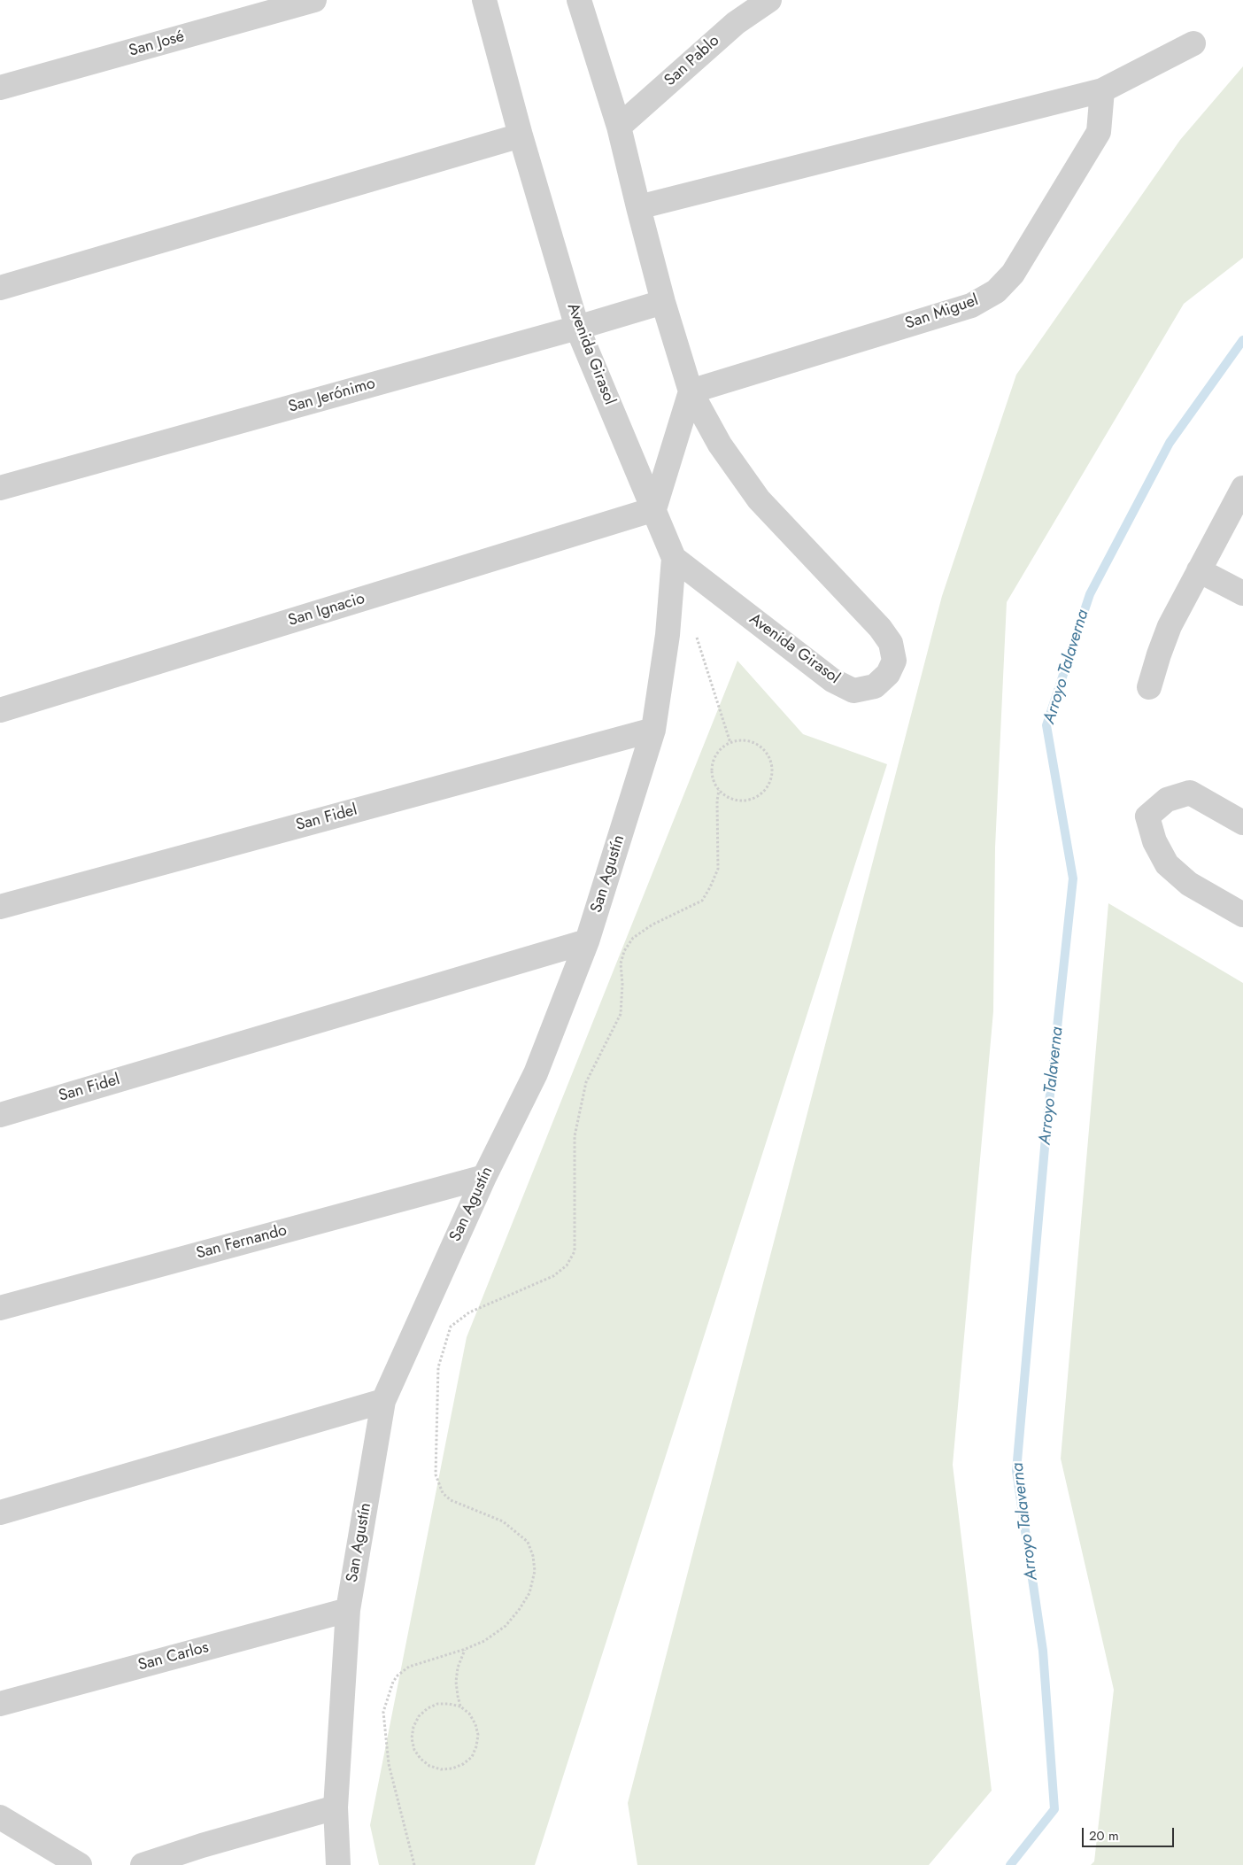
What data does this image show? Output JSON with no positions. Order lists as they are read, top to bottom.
{
  "streets": {
    "street": [
      "San José",
      "San Pablo",
      "San Miguel",
      "Avenida Girasol",
      "San Jerónimo",
      "San Ignacio",
      "San Fidel",
      "San Agustín",
      "San Fernando",
      "San Carlos"
    ]
  },
  "crossings": [
    ["San Pablo", "Avenida Girasol"],
    ["San Miguel", "Avenida Girasol"],
    ["Avenida Girasol", "San Jerónimo"],
    ["Avenida Girasol", "San Ignacio"],
    ["Avenida Girasol", "San Agustín"],
    ["San Fidel", "San Agustín"],
    ["San Agustín", "San Fernando"],
    ["San Agustín", "San Carlos"]
  ],
  "water": ["Arroyo Talaverna"],
  "scale_bar": "20 m"
}
